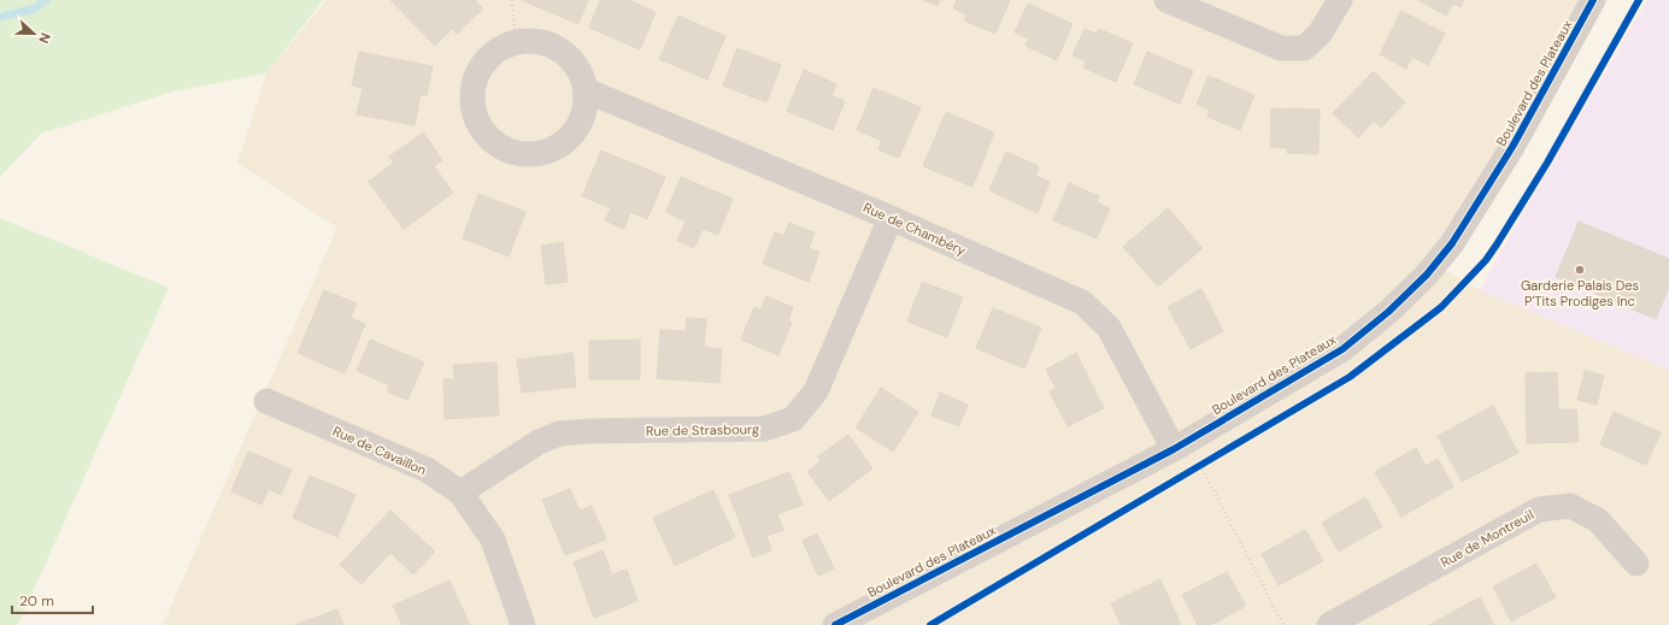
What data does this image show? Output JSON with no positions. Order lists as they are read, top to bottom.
{
  "streets": {
    "street": [
      "Boulevard des Plateaux",
      "Rue de Chambéry",
      "Rue de Strasbourg",
      "Rue de Cavaillon",
      "Rue de Montreuil"
    ]
  },
  "crossings": [
    ["Boulevard des Plateaux", "Rue de Chambéry"],
    ["Rue de Chambéry", "Rue de Strasbourg"],
    ["Rue de Strasbourg", "Rue de Cavaillon"]
  ],
  "places": ["Garderie Palais Des P'Tits Prodiges Inc"],
  "scale_bar": "20 m",
  "north": "right"
}
